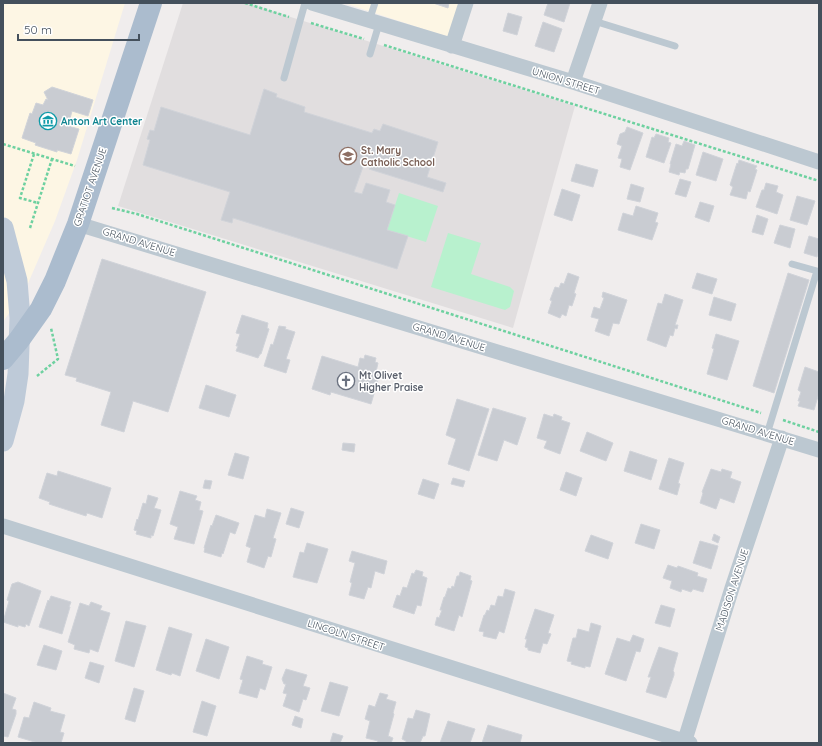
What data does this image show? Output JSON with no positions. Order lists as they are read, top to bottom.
{
  "streets": {
    "main road": ["GRATIOT AVENUE"],
    "street": [
      "UNION STREET",
      "GRAND AVENUE",
      "MADISON AVENUE",
      "LINCOLN STREET"
    ]
  },
  "crossings": [
    ["GRATIOT AVENUE", "GRAND AVENUE"],
    ["GRAND AVENUE", "MADISON AVENUE"],
    ["MADISON AVENUE", "LINCOLN STREET"]
  ],
  "places": {
    "museum": ["Anton Art Center"],
    "school or university": ["St. Mary Catholic School"],
    "church": ["Mt Olivet Higher Praise"]
  },
  "scale_bar": "50 m"
}
